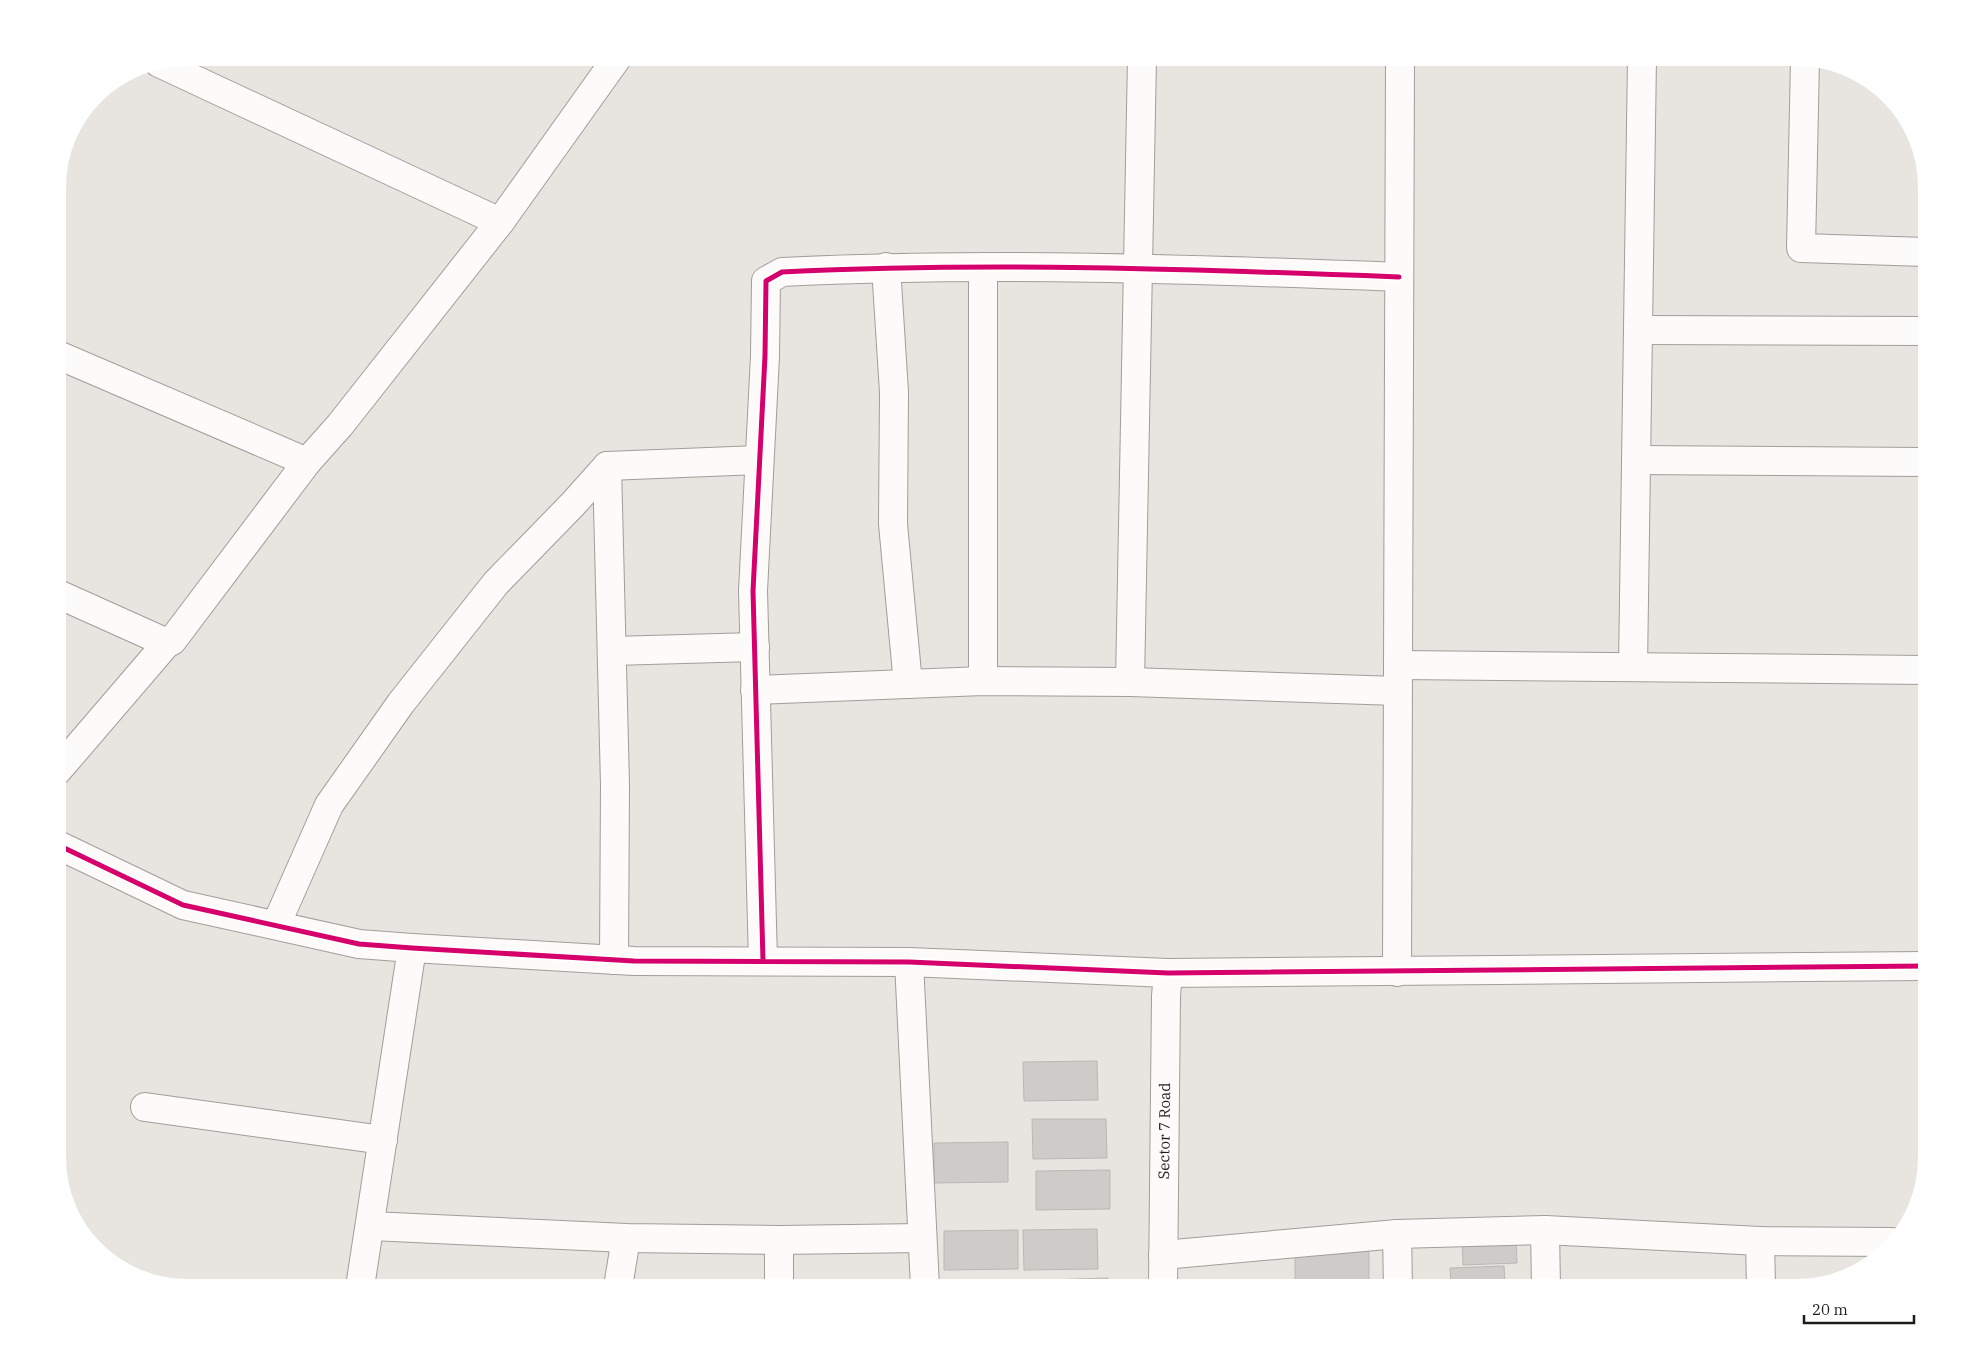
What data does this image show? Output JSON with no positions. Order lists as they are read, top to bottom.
{
  "streets": {
    "street": ["Sector 7 Road"]
  },
  "scale_bar": "20 m"
}
